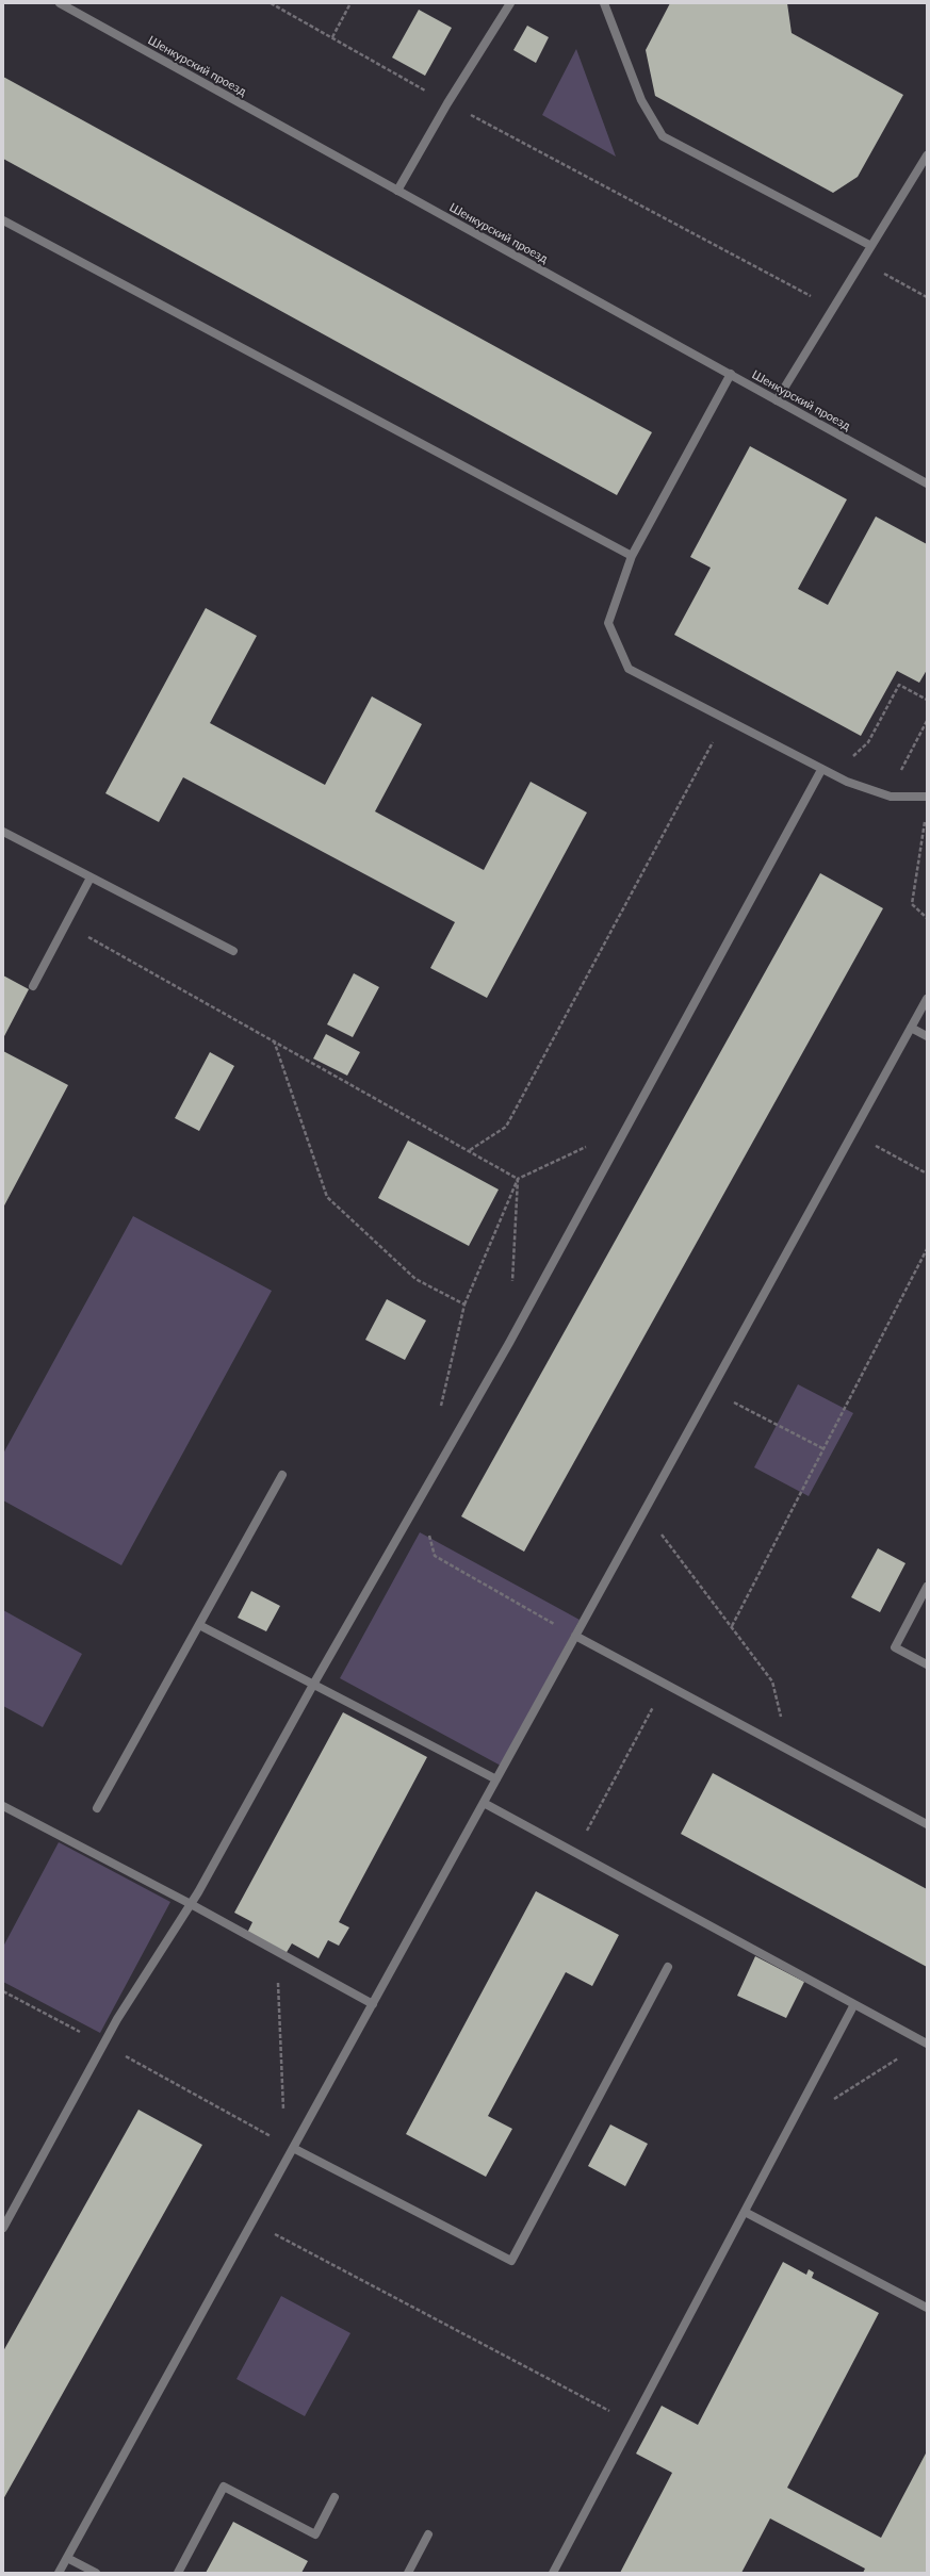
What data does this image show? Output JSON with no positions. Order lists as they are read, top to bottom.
{
  "streets": {
    "street": ["Шенкурский проезд"]
  }
}
